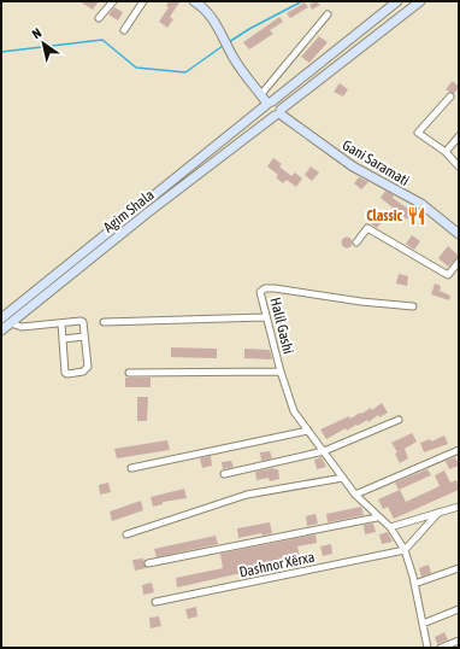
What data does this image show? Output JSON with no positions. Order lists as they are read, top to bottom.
{
  "streets": {
    "main road": ["Gani Saramati", "Agim Shala"],
    "street": ["Halil Gashi", "Dashnor Xërxa"]
  },
  "crossings": [
    ["Gani Saramati", "Agim Shala"],
    ["Halil Gashi", "Dashnor Xërxa"]
  ],
  "places": {
    "restaurant": ["Classic"]
  },
  "north": "top left"
}
